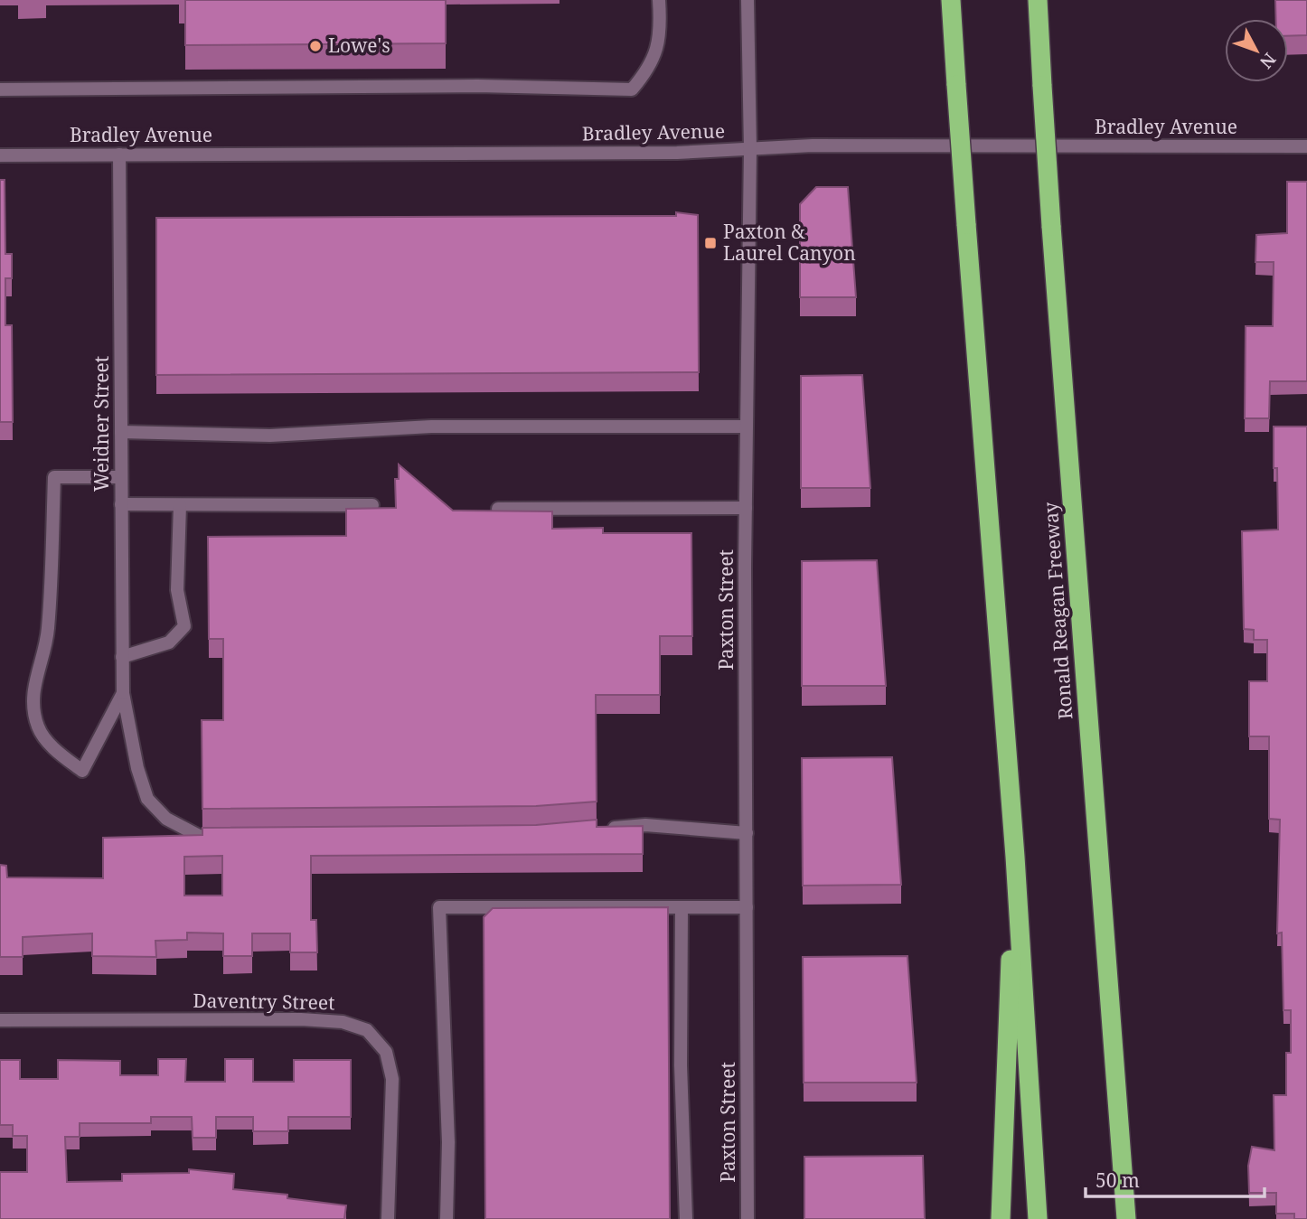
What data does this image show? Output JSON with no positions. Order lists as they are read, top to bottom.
{
  "streets": {
    "highway": ["Ronald Reagan Freeway"],
    "street": [
      "Bradley Avenue",
      "Weidner Street",
      "Paxton Street",
      "Daventry Street"
    ]
  },
  "crossings": [
    ["Bradley Avenue", "Weidner Street"],
    ["Bradley Avenue", "Paxton Street"]
  ],
  "places": {
    "other": ["Lowe's"],
    "transit": ["Paxton & Laurel Canyon"]
  },
  "scale_bar": "50 m",
  "north": "bottom right"
}
